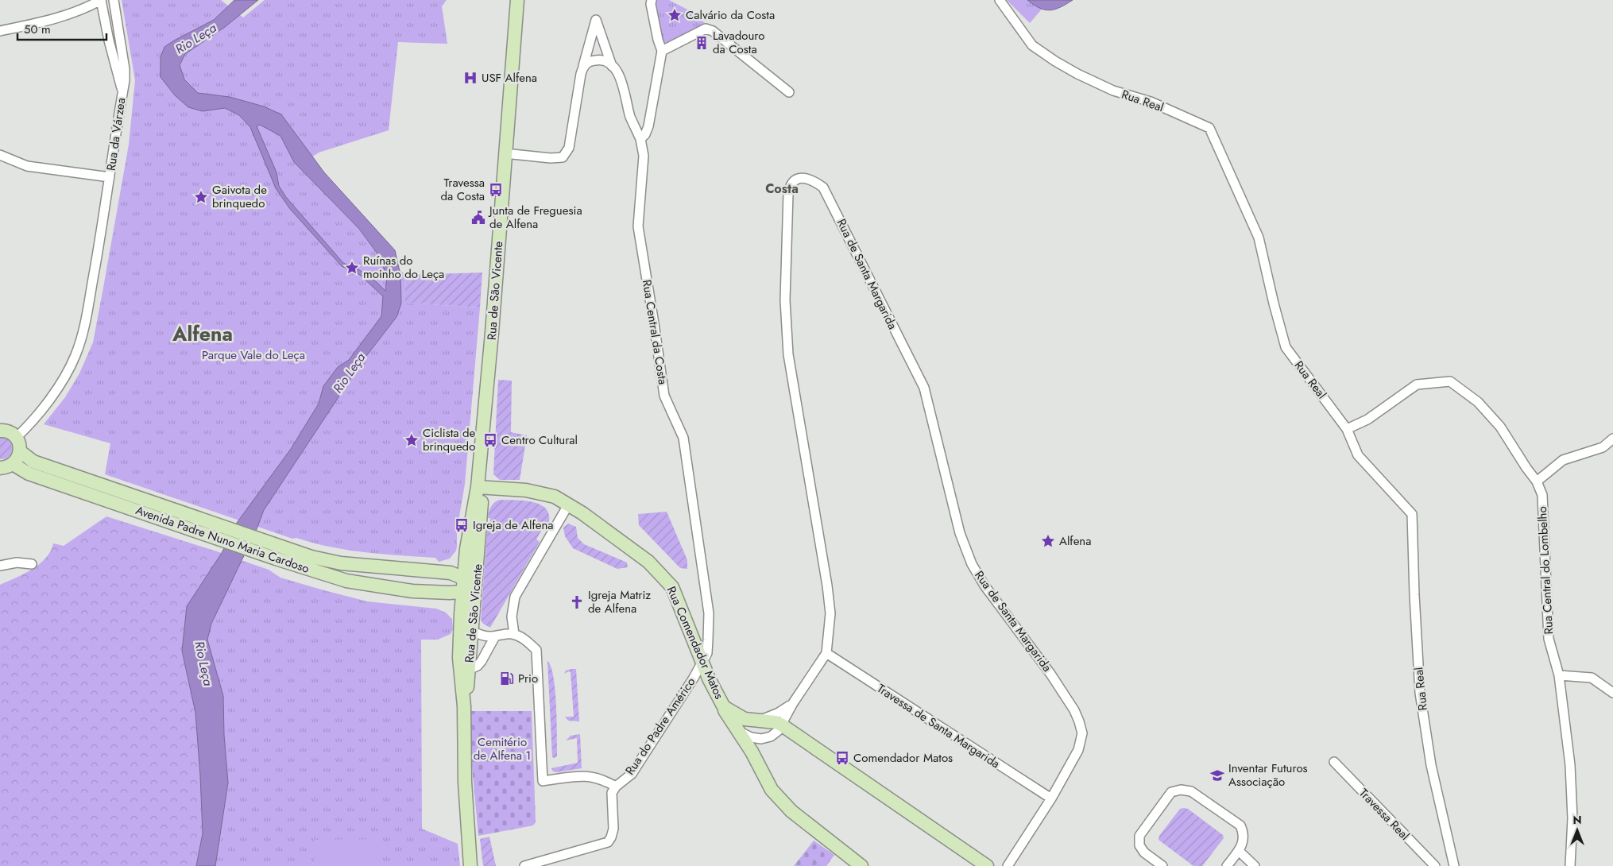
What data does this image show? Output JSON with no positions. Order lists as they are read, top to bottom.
{
  "streets": {
    "street": [
      "Rua Real",
      "Rua da Várzea",
      "Rua de Santa Margarida",
      "Rua de São Vicente",
      "Rua Central da Costa",
      "Avenida Padre Nuno Maria Cardoso",
      "Rua Central do Lombelho",
      "Rua Comendador Matos",
      "Rua do Padre Américo",
      "Travessa de Santa Margarida",
      "Travessa Real"
    ]
  },
  "crossings": [
    ["Rua Real", "Rua Central do Lombelho"],
    ["Rua de Santa Margarida", "Rua Comendador Matos"],
    ["Rua de Santa Margarida", "Travessa de Santa Margarida"],
    ["Rua de São Vicente", "Avenida Padre Nuno Maria Cardoso"],
    ["Rua de São Vicente", "Rua Comendador Matos"],
    ["Rua Central da Costa", "Rua Comendador Matos"],
    ["Rua Central da Costa", "Rua do Padre Américo"],
    ["Rua Comendador Matos", "Rua do Padre Américo"]
  ],
  "districts": ["Costa", "Alfena"],
  "water": ["Rio Leça"],
  "parks": ["Parque Vale do Leça", "Cemitério de Alfena 1"],
  "places": {
    "place": [
      "Calvário da Costa",
      "Gaivota de brinquedo",
      "Ruínas do moinho do Leça",
      "Ciclista de brinquedo",
      "Alfena"
    ],
    "building": ["Lavadouro da Costa"],
    "hospital": ["USF Alfena"],
    "bus stop": [
      "Travessa da Costa",
      "Centro Cultural",
      "Igreja de Alfena",
      "Comendador Matos"
    ],
    "public building": ["Junta de Freguesia de Alfena"],
    "church": ["Igreja Matriz de Alfena"],
    "fuel station": ["Prio"],
    "school or university": ["Inventar Futuros Associação"]
  },
  "scale_bar": "50 m",
  "north": "top"
}
